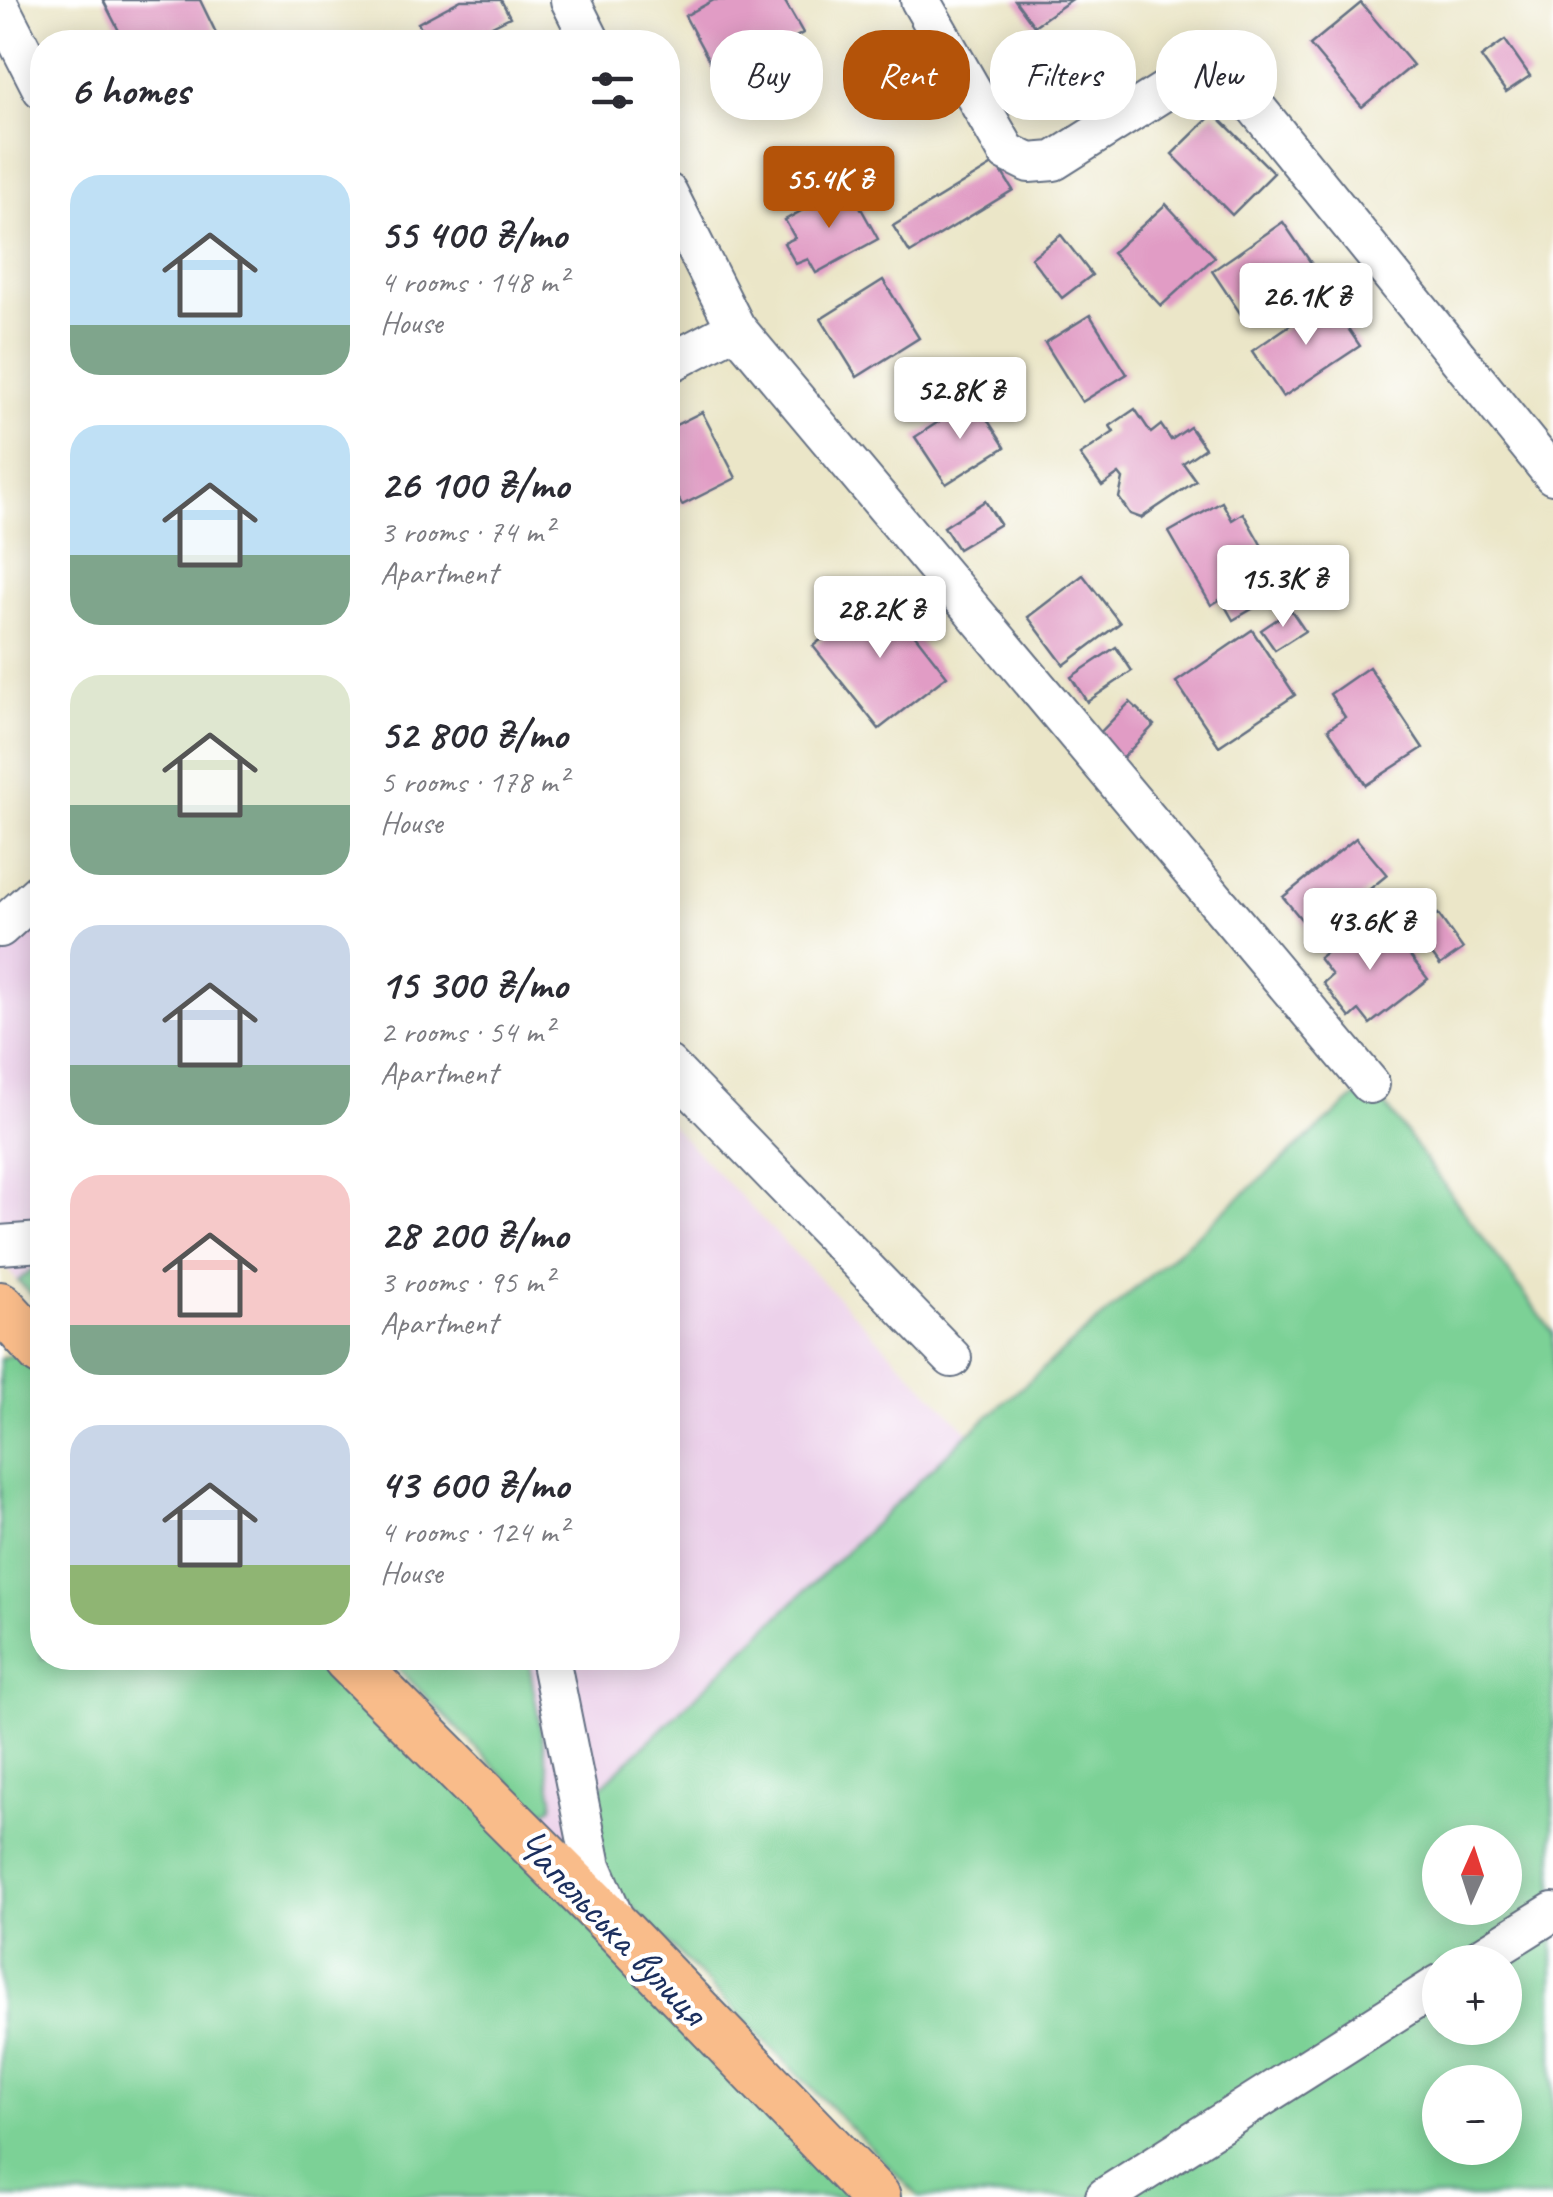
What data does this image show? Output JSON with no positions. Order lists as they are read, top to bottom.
{
  "streets": {
    "main road": ["Чапельська вулиця"]
  },
  "north": "top",
  "page": {
    "chip": [
      "Buy",
      "Rent",
      "Filters",
      "New"
    ],
    "heading": "6 homes",
    "price": [
      "55.4K ₴",
      "26.1K ₴",
      "52.8K ₴",
      "15.3K ₴",
      "28.2K ₴",
      "43.6K ₴"
    ],
    "list": [
      {
        "name": "55 400 ₴/mo",
        "note": "4 rooms · 148 m² · House"
      },
      {
        "name": "26 100 ₴/mo",
        "note": "3 rooms · 74 m² · Apartment"
      },
      {
        "name": "52 800 ₴/mo",
        "note": "5 rooms · 178 m² · House"
      },
      {
        "name": "15 300 ₴/mo",
        "note": "2 rooms · 54 m² · Apartment"
      },
      {
        "name": "28 200 ₴/mo",
        "note": "3 rooms · 95 m² · Apartment"
      },
      {
        "name": "43 600 ₴/mo",
        "note": "4 rooms · 124 m² · House"
      }
    ],
    "map_buttons": ["+", "−"]
  }
}
